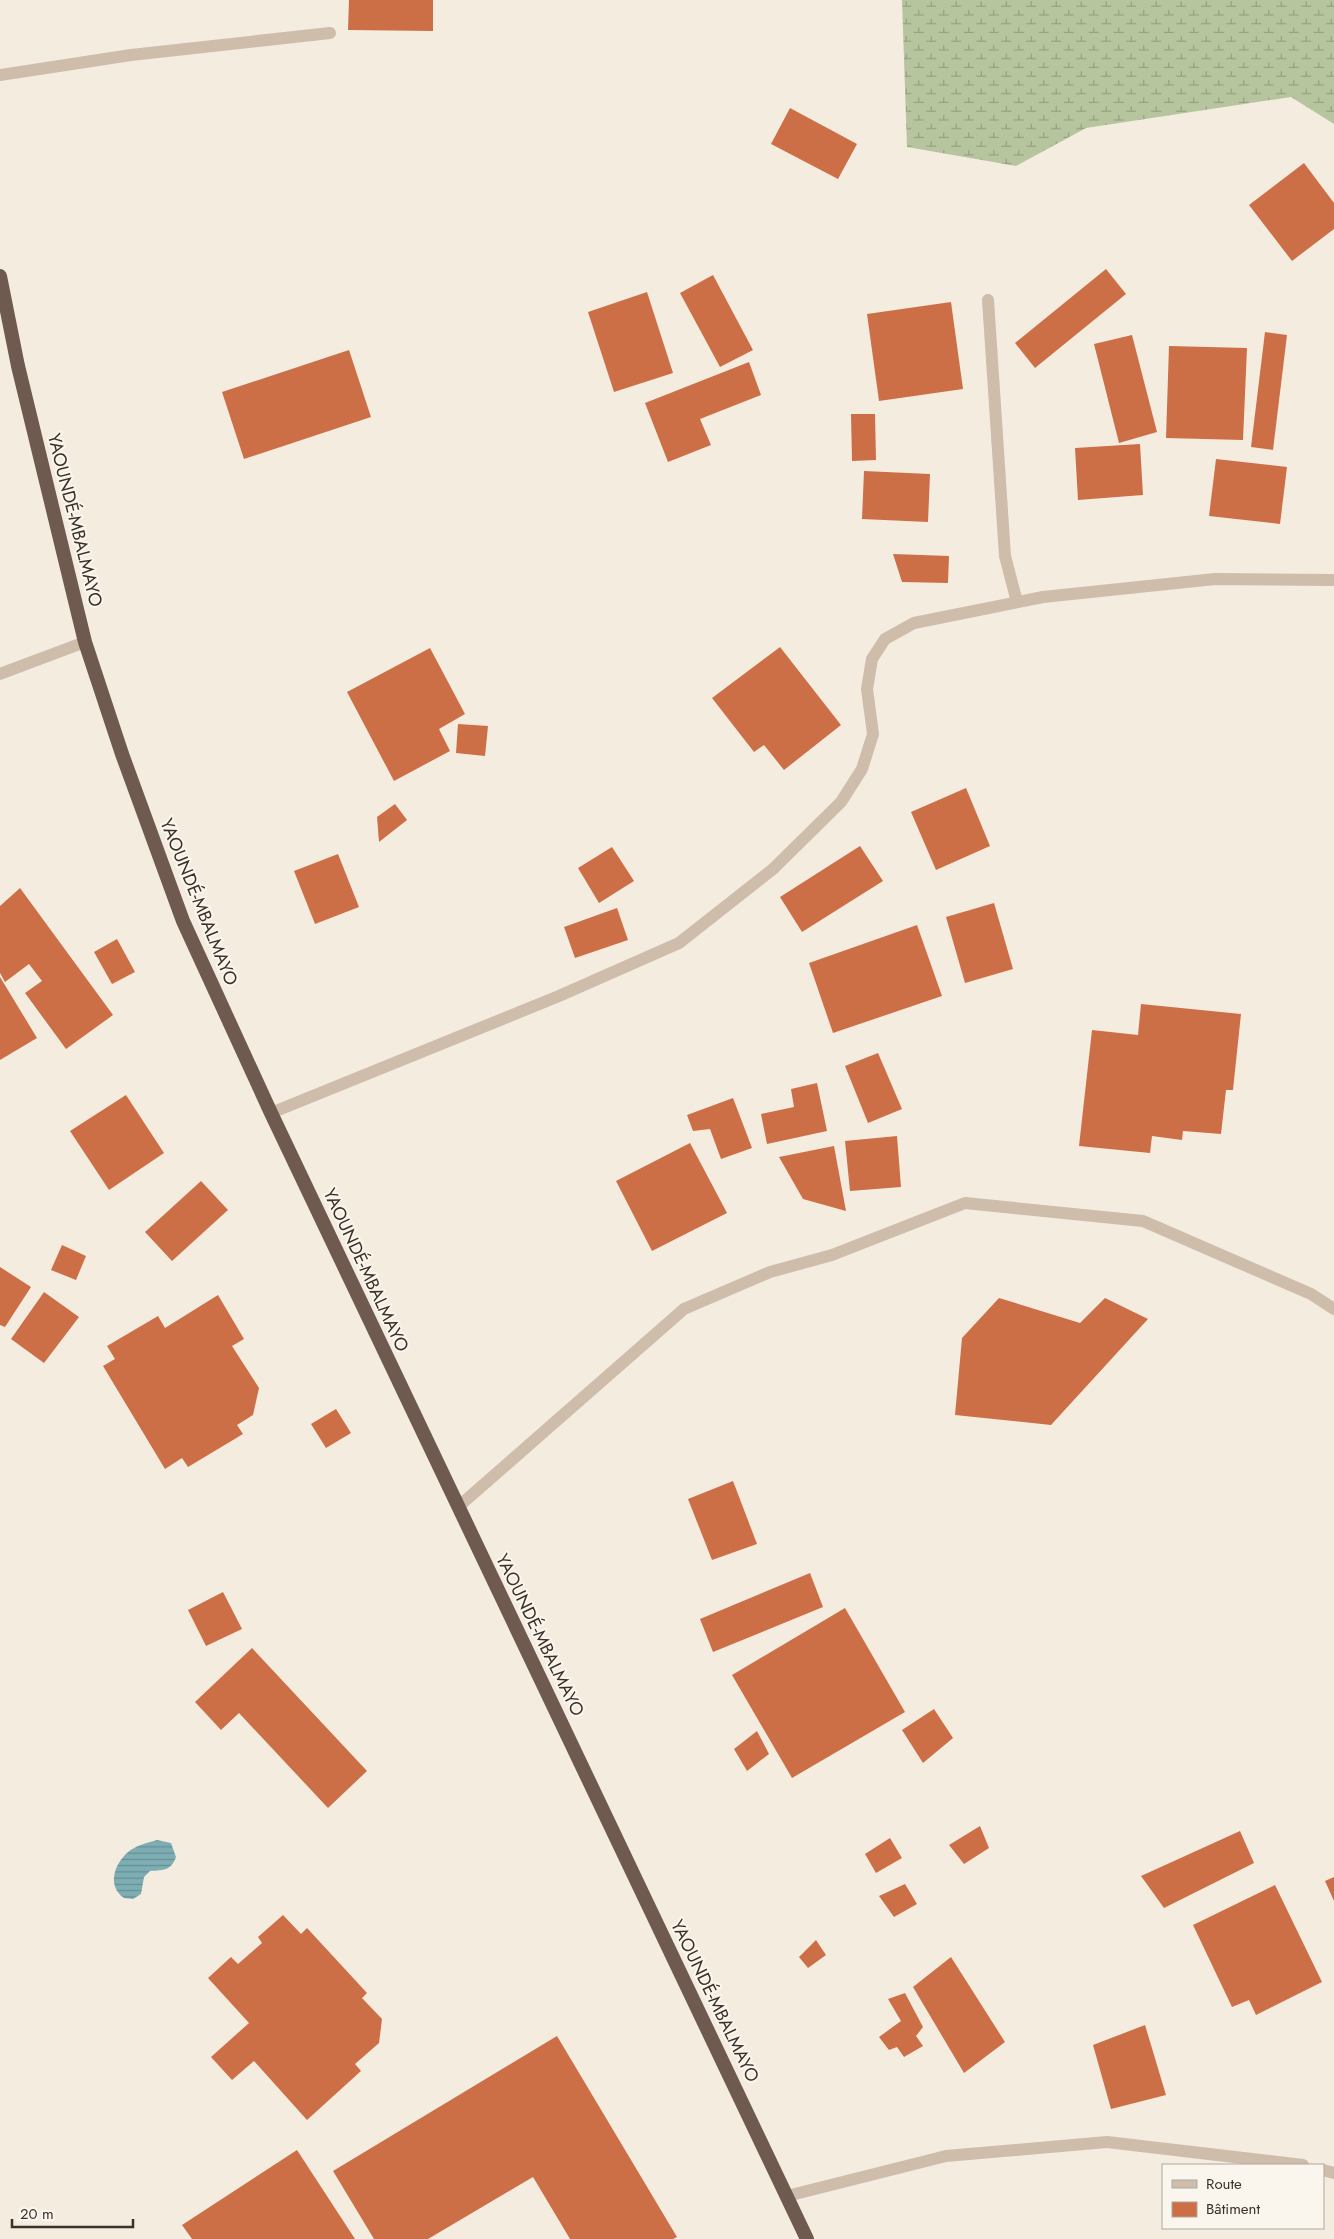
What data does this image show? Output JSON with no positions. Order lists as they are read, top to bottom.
{
  "streets": {
    "highway": ["YAOUNDÉ-MBALMAYO"]
  },
  "legend": ["Route", "Bâtiment"],
  "scale_bar": "20 m"
}
